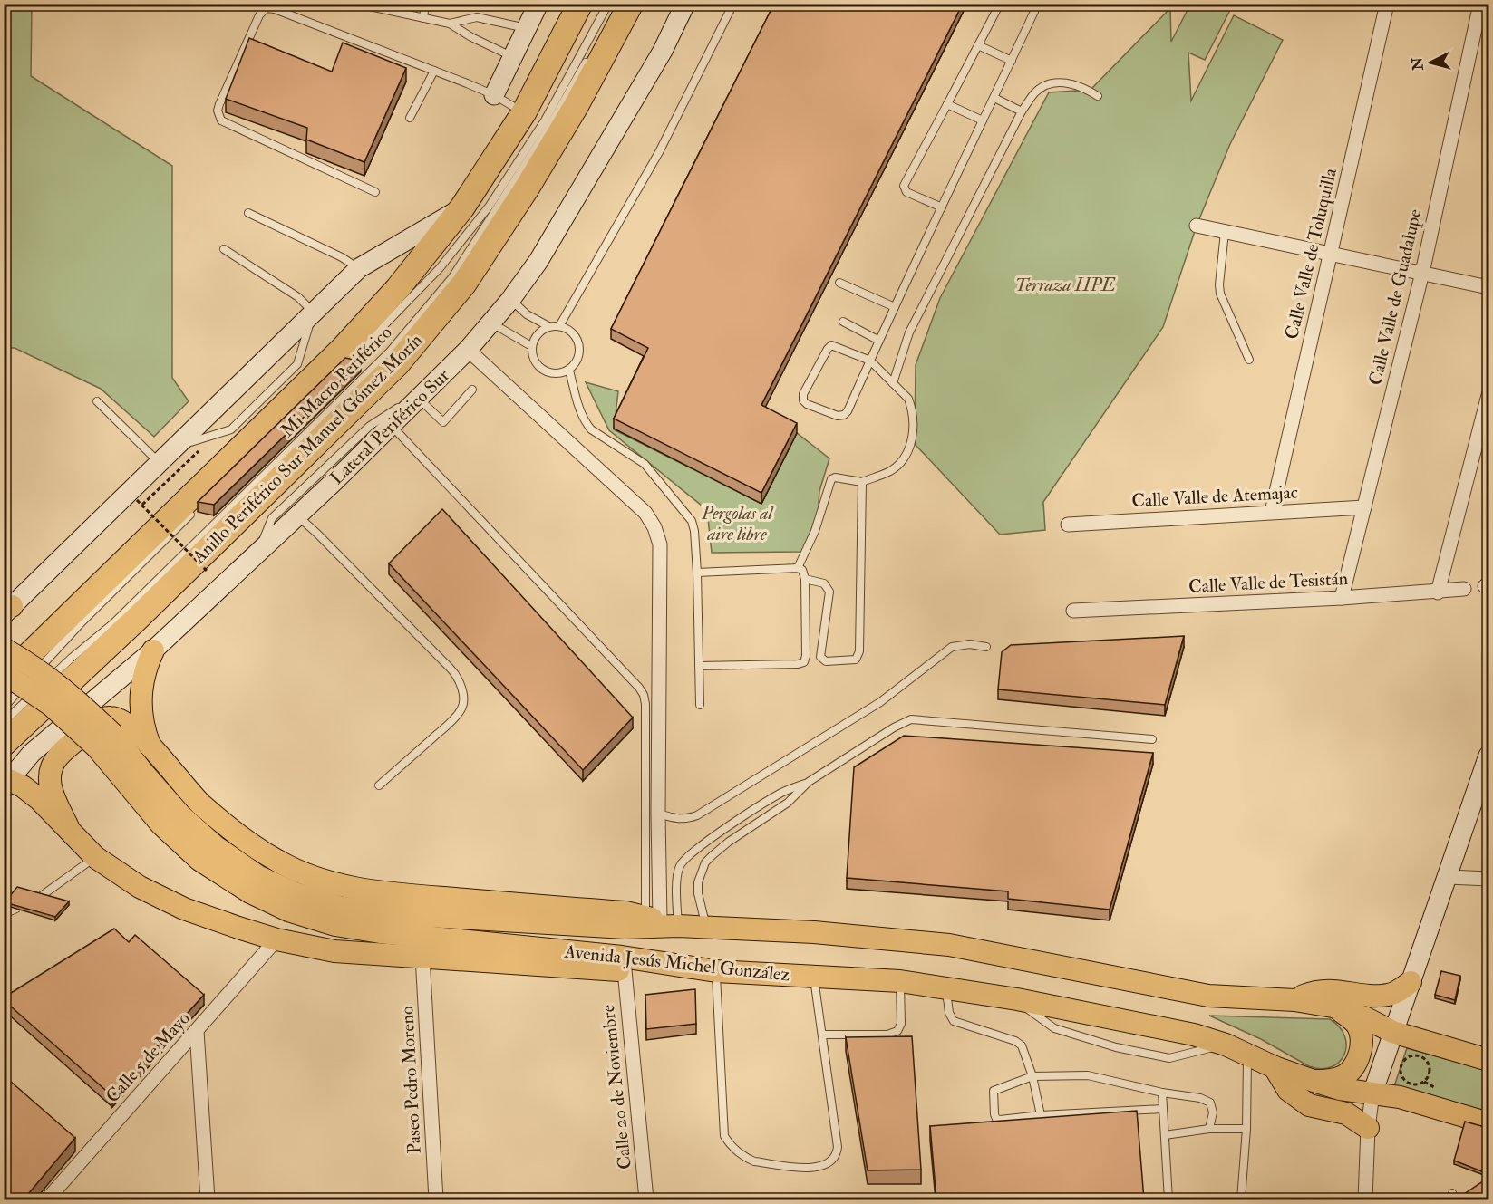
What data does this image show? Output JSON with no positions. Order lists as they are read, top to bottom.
{
  "streets": {
    "highway": ["Anillo Periférico Sur Manuel Gómez Morín"],
    "main road": ["Avenida Jesús Michel González"],
    "street": [
      "Calle Valle de Toluquilla",
      "Calle Valle de Guadalupe",
      "Lateral Periférico Sur",
      "Calle Valle de Atemajac",
      "Calle Valle de Tesistán",
      "Calle 5 de Mayo",
      "Paseo Pedro Moreno",
      "Calle 20 de Noviembre"
    ],
    "lane": ["Mi Macro Periférico"]
  },
  "crossings": [
    ["Calle Valle de Toluquilla", "Calle Valle de Atemajac"],
    ["Calle Valle de Guadalupe", "Calle Valle de Atemajac"],
    ["Calle Valle de Guadalupe", "Calle Valle de Tesistán"]
  ],
  "parks": ["Terraza HPE", "Pergolas al aire libre"],
  "north": "left"
}
